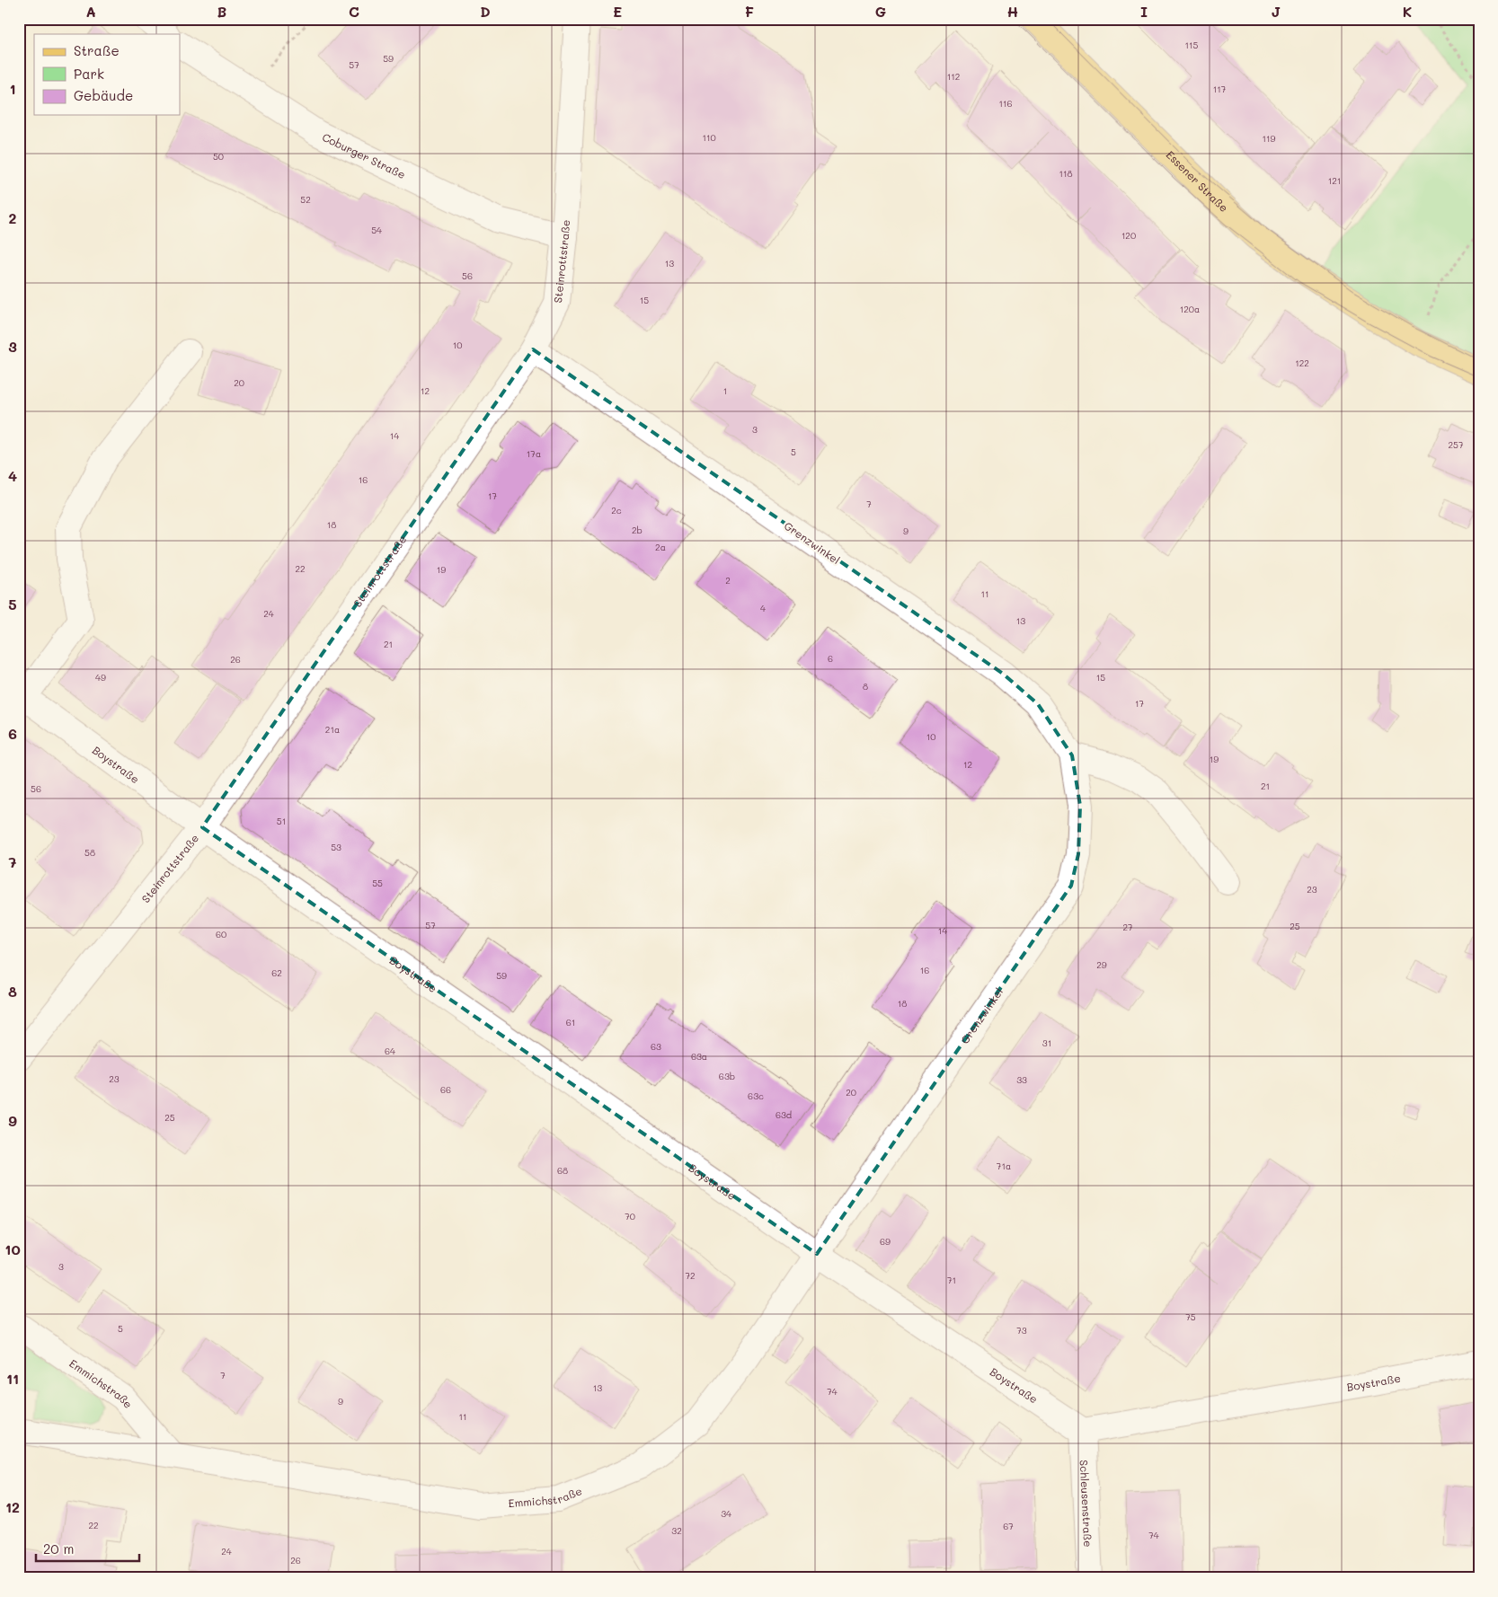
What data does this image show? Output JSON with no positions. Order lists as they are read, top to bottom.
{
  "streets": {
    "main road": ["Essener Straße"],
    "street": [
      "Coburger Straße",
      "Steinrottstraße",
      "Grenzwinkel",
      "Boystraße",
      "Emmichstraße",
      "Schleusenstraße"
    ]
  },
  "crossings": [
    ["Coburger Straße", "Steinrottstraße"],
    ["Steinrottstraße", "Grenzwinkel"],
    ["Steinrottstraße", "Boystraße"],
    ["Grenzwinkel", "Boystraße"],
    ["Grenzwinkel", "Emmichstraße"],
    ["Boystraße", "Emmichstraße"],
    ["Boystraße", "Schleusenstraße"]
  ],
  "house_numbers": [
    "115",
    "59",
    "57",
    "112",
    "117",
    "116",
    "110",
    "119",
    "50",
    "118",
    "121",
    "52",
    "54",
    "120",
    "13",
    "56",
    "15",
    "120a",
    "10",
    "122",
    "20",
    "12",
    "1",
    "3",
    "14",
    "257",
    "5",
    "17a",
    "16",
    "17",
    "7",
    "2c",
    "18",
    "2b",
    "9",
    "2a",
    "22",
    "19",
    "2",
    "11",
    "4",
    "24",
    "13",
    "21",
    "6",
    "26",
    "49",
    "15",
    "8",
    "17",
    "21a",
    "10",
    "19",
    "12",
    "21",
    "56",
    "51",
    "53",
    "58",
    "55",
    "23",
    "57",
    "25",
    "27",
    "14",
    "60",
    "29",
    "16",
    "62",
    "59",
    "18",
    "61",
    "31",
    "63",
    "64",
    "63a",
    "63b",
    "23",
    "33",
    "66",
    "20",
    "63c",
    "63d",
    "25",
    "71a",
    "68",
    "70",
    "69",
    "3",
    "72",
    "71",
    "75",
    "5",
    "73",
    "7",
    "13",
    "74",
    "9",
    "11",
    "34",
    "22",
    "67",
    "32",
    "74",
    "24",
    "26"
  ],
  "legend": ["Straße", "Park", "Gebäude"],
  "scale_bar": "20 m",
  "grid": {
    "columns": [
      "A",
      "B",
      "C",
      "D",
      "E",
      "F",
      "G",
      "H",
      "I",
      "J",
      "K"
    ],
    "rows": [
      "1",
      "2",
      "3",
      "4",
      "5",
      "6",
      "7",
      "8",
      "9",
      "10",
      "11",
      "12"
    ]
  }
}
